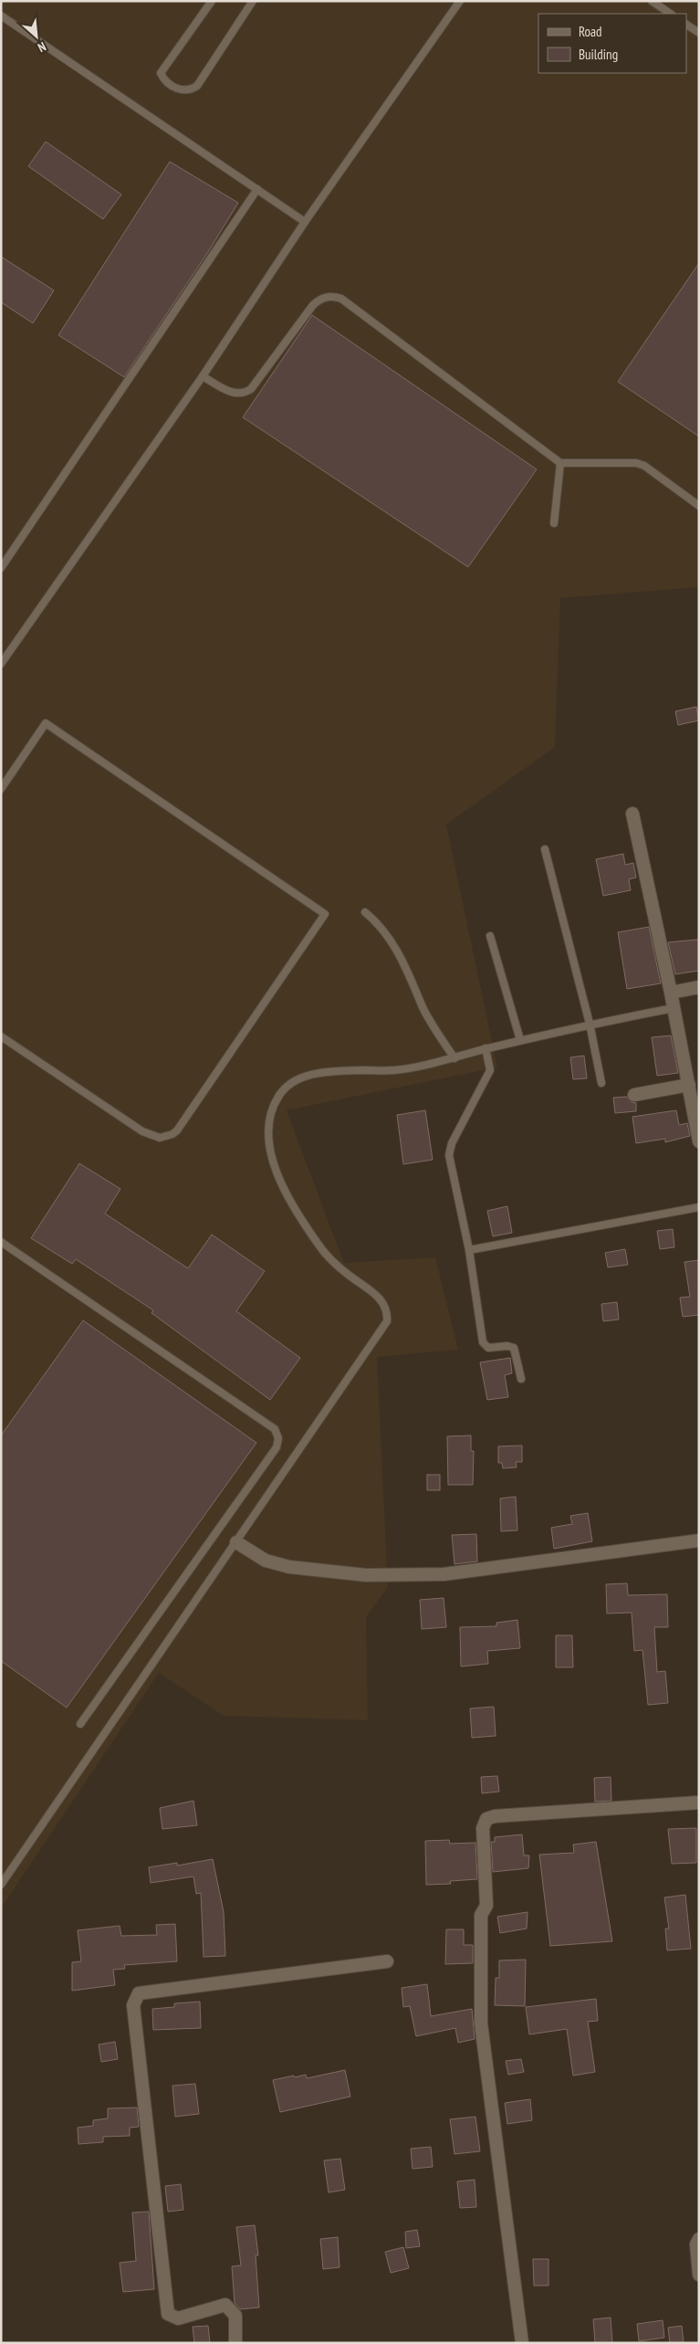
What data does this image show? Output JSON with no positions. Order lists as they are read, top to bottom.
{
  "legend": ["Road", "Building"],
  "north": "bottom right"
}
